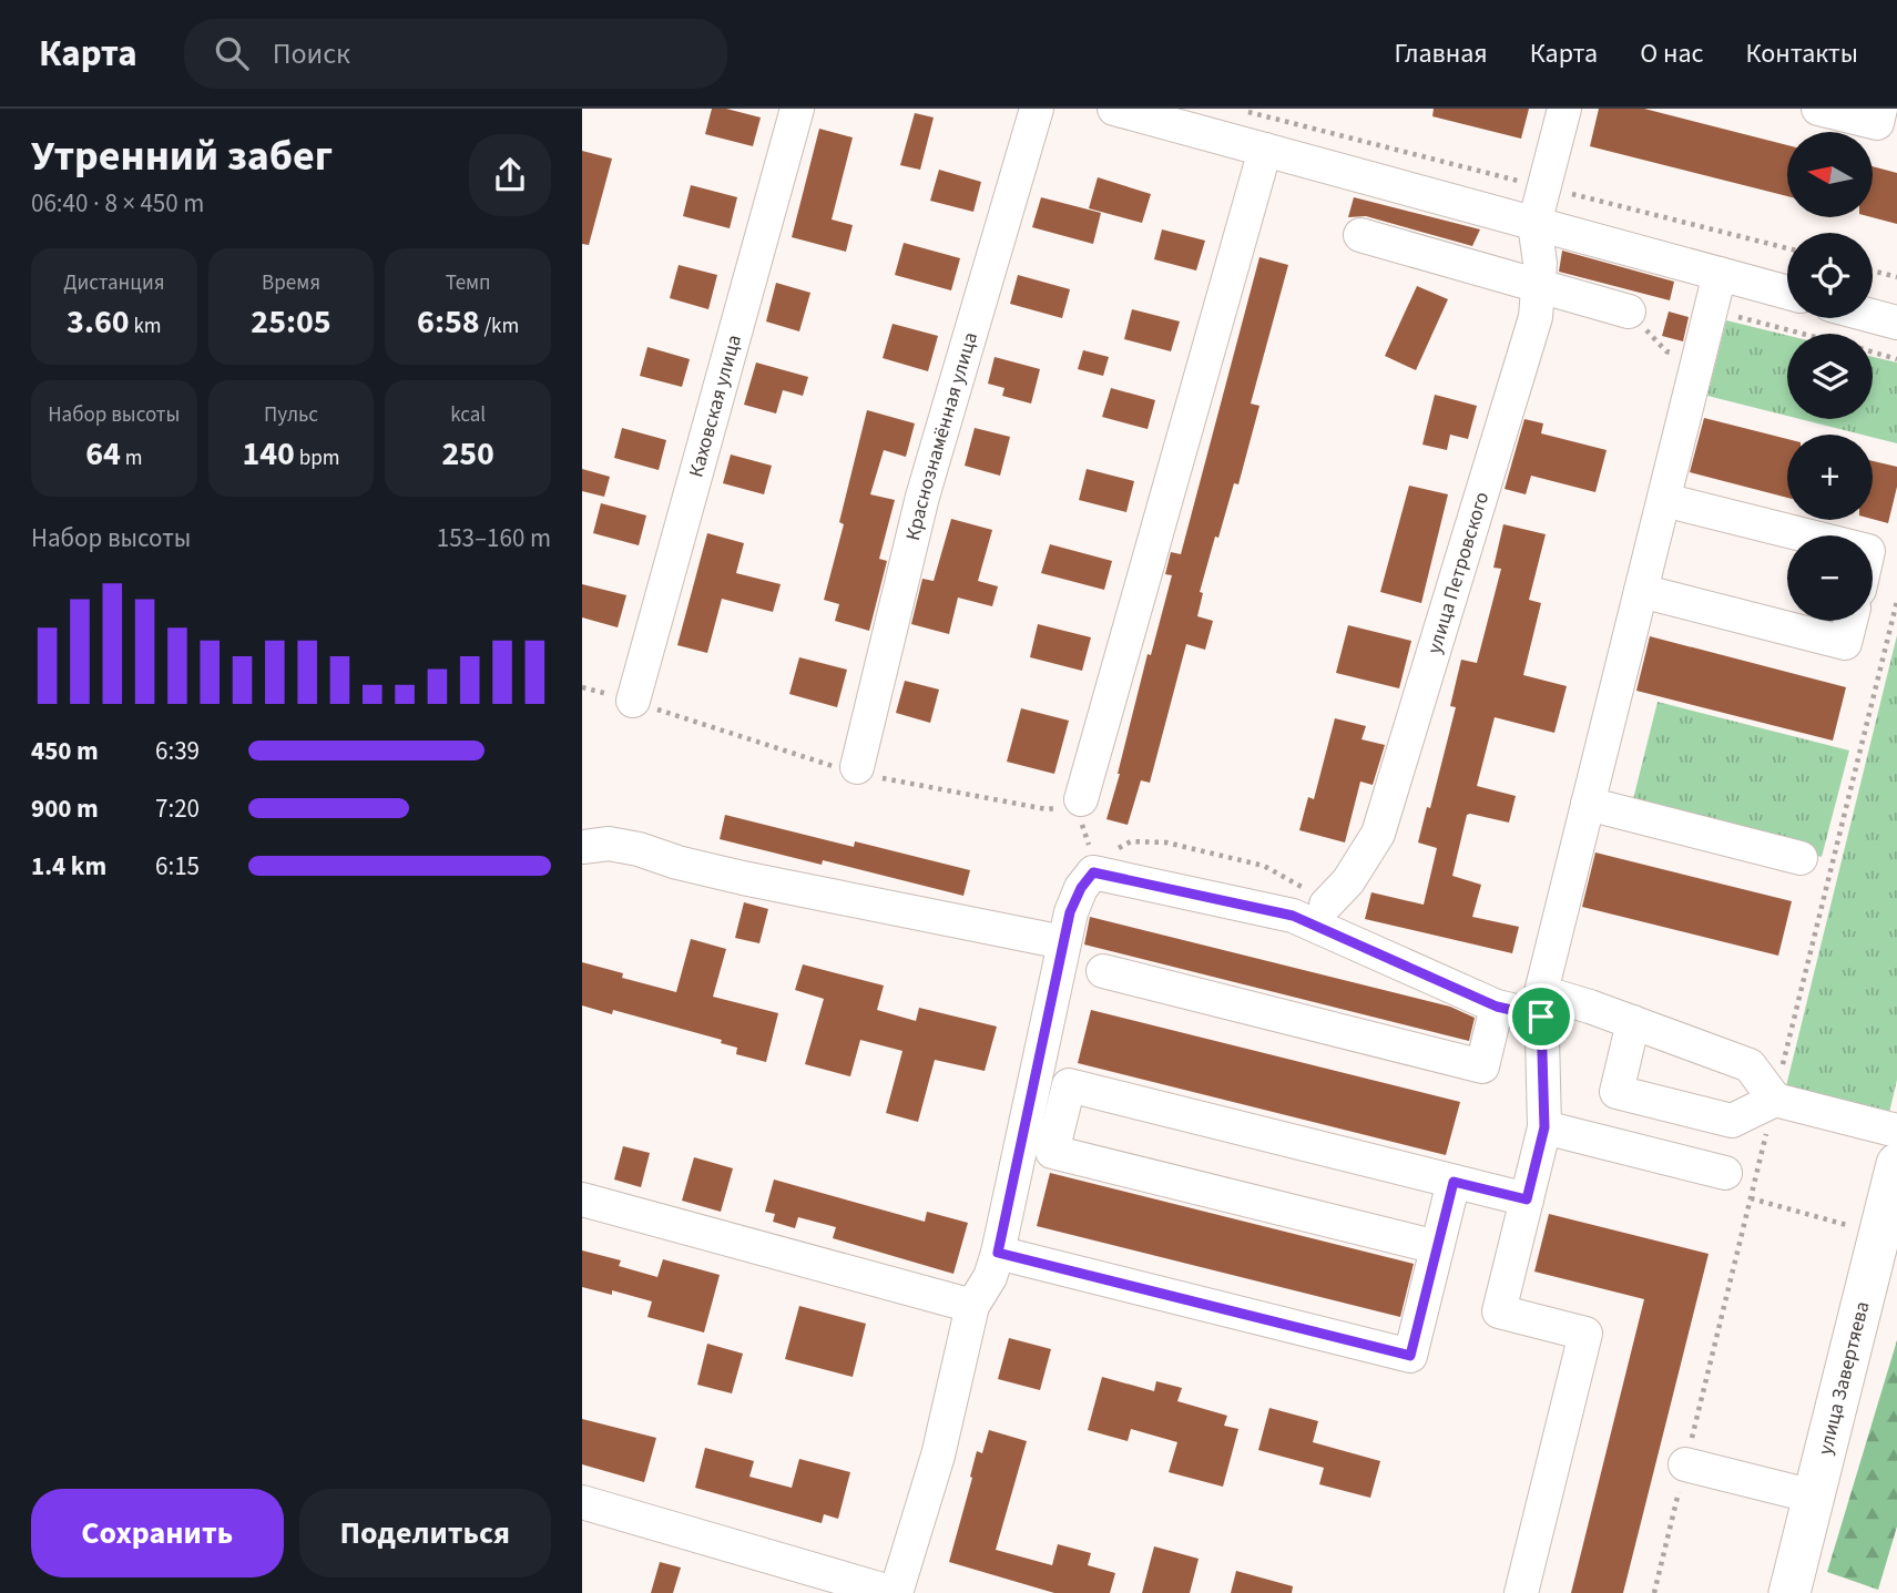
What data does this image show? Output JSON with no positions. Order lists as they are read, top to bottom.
{
  "streets": {
    "main road": ["улица Завертяева"],
    "street": ["Каховская улица", "Краснознамённая улица", "улица Петровского"]
  },
  "north": "left",
  "page": {
    "header": "Карта",
    "search": "Поиск",
    "nav": [
      "Главная",
      "Карта",
      "О нас",
      "Контакты"
    ],
    "heading": ["Утренний забег", "06:40 · 8 × 450 m"],
    "map_buttons": ["+", "−"],
    "stats": [
      ["Дистанция", "3.60 km"],
      ["Время", "25:05"],
      ["Темп", "6:58 /km"],
      ["Набор высоты", "64 m"],
      ["Пульс", "140 bpm"],
      ["kcal", "250"]
    ],
    "chart": ["Набор высоты", "153–160 m"],
    "list": [
      {
        "name": "450 m",
        "note": "6:39"
      },
      {
        "name": "900 m",
        "note": "7:20"
      },
      {
        "name": "1.4 km",
        "note": "6:15"
      }
    ],
    "buttons": ["Сохранить", "Поделиться"]
  }
}
